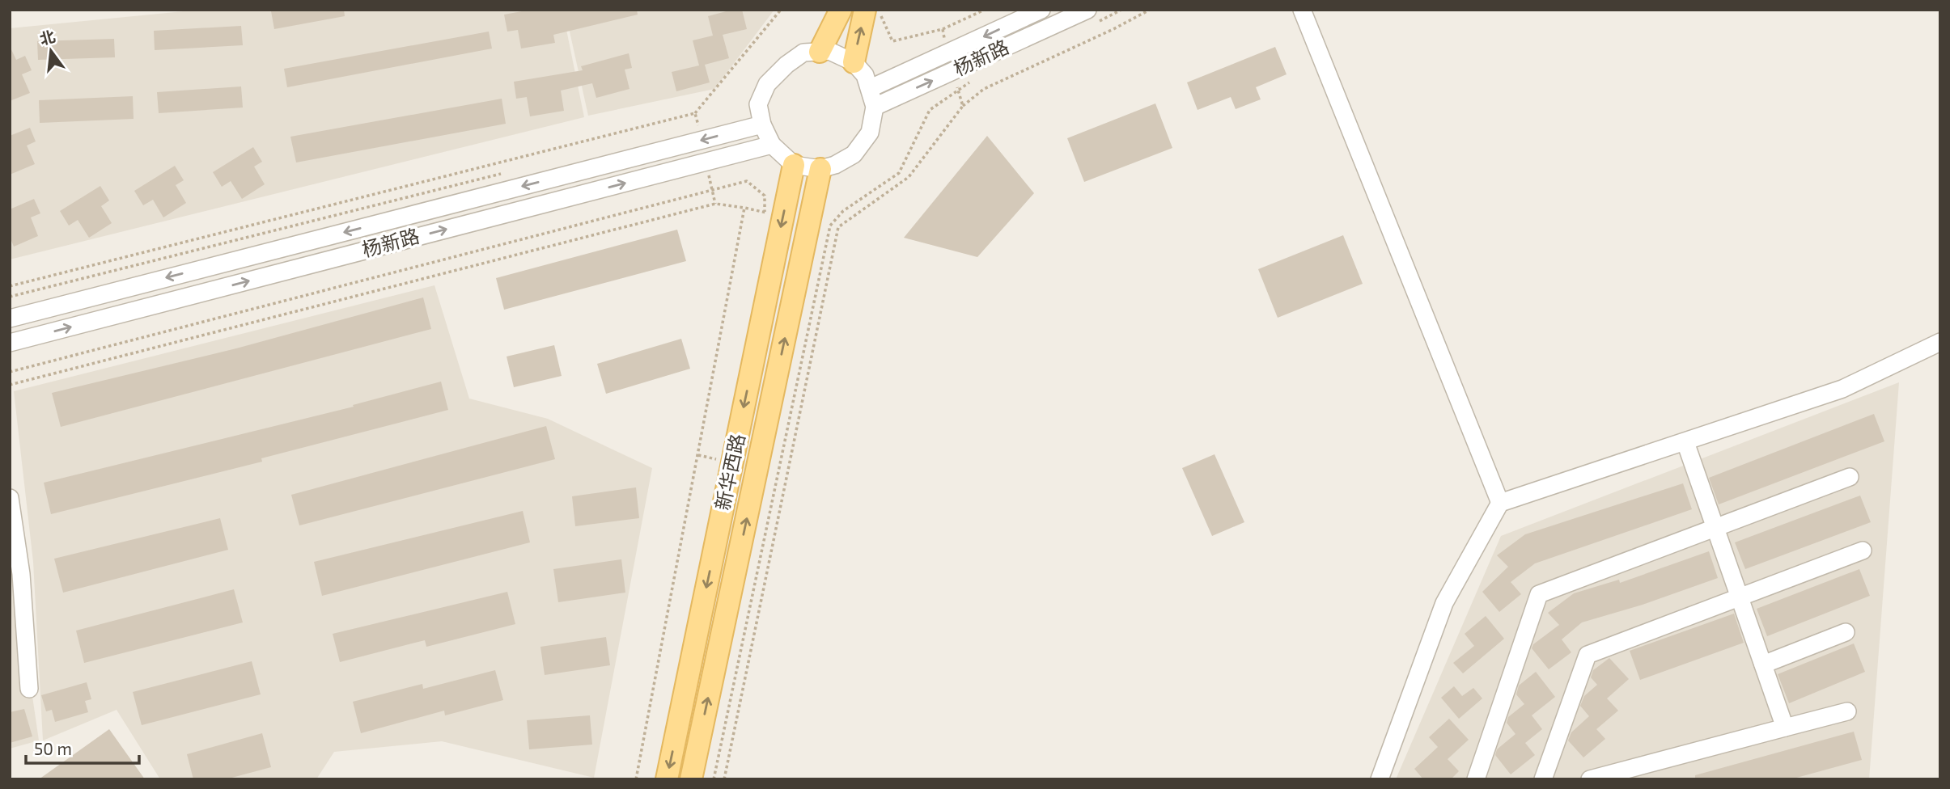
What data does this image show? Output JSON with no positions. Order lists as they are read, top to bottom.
{
  "streets": {
    "main road": ["新华西路"],
    "street": ["杨新路"]
  },
  "crossings": [
    ["杨新路", "新华西路"]
  ],
  "scale_bar": "50 m",
  "north": "top"
}
